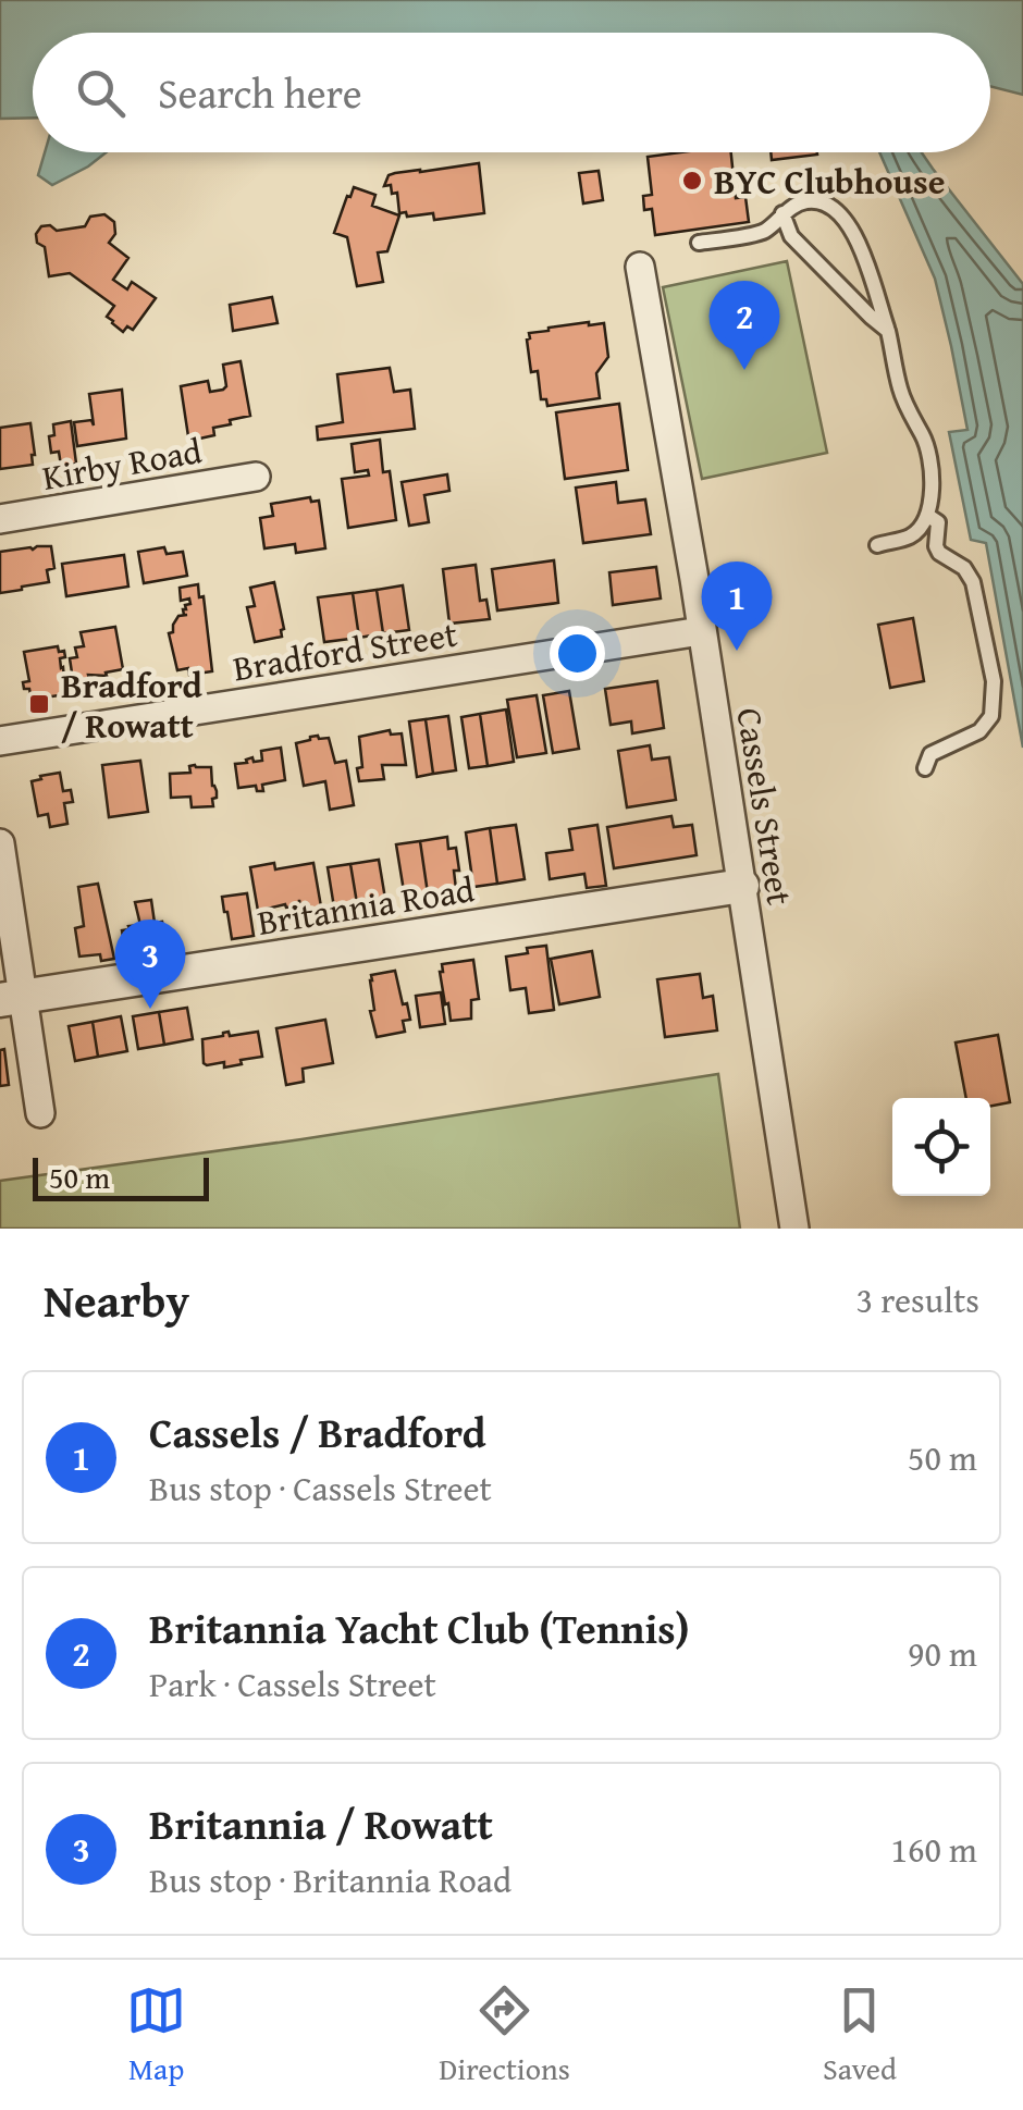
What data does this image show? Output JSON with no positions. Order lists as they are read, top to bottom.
{
  "streets": {
    "street": [
      "Kirby Road",
      "Bradford Street",
      "Cassels Street",
      "Britannia Road"
    ]
  },
  "crossings": [
    ["Bradford Street", "Cassels Street"],
    ["Cassels Street", "Britannia Road"]
  ],
  "places": {
    "other": ["BYC Clubhouse"],
    "transit": ["Bradford / Rowatt"]
  },
  "scale_bar": "50 m",
  "page": {
    "search": "Search here",
    "pins": ["2", "1", "3"],
    "scale": "50 m",
    "heading": ["Nearby", "3 results"],
    "list": [
      {
        "mark": "1",
        "name": "Cassels / Bradford",
        "note": "Bus stop · Cassels Street",
        "value": "50 m"
      },
      {
        "mark": "2",
        "name": "Britannia Yacht Club (Tennis)",
        "note": "Park · Cassels Street",
        "value": "90 m"
      },
      {
        "mark": "3",
        "name": "Britannia / Rowatt",
        "note": "Bus stop · Britannia Road",
        "value": "160 m"
      }
    ],
    "nav": ["Map", "Directions", "Saved"]
  }
}
